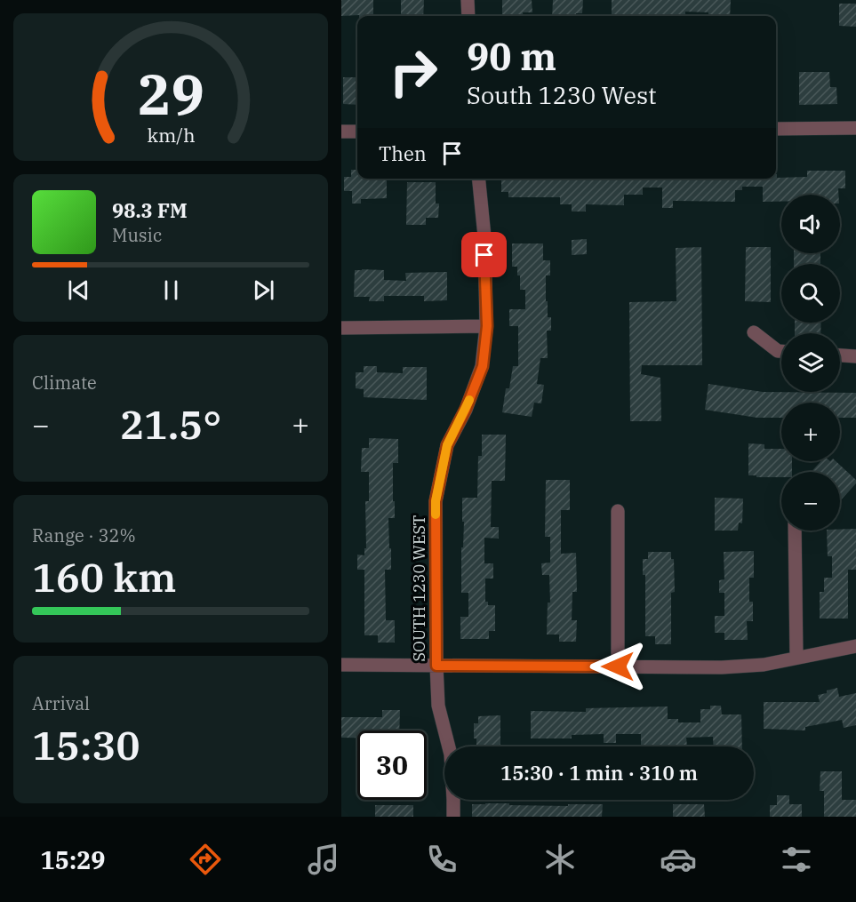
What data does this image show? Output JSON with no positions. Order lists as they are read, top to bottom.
{
  "streets": {
    "street": ["SOUTH 1230 WEST"]
  },
  "page": {
    "turn": ["90 m", "South 1230 West"],
    "then": "Then",
    "song": ["98.3 FM", "Music"],
    "map_buttons": ["+", "−"],
    "tile": [
      "Climate",
      ["Range · 32%", "160 km"],
      ["Arrival", "15:30"]
    ],
    "heat": ["−", "21.5°", "+"],
    "limit": "30",
    "trip": "15:30 · 1 min · 310 m",
    "tabs": "15:29",
    "gauge": ["29", "km/h"]
  }
}
